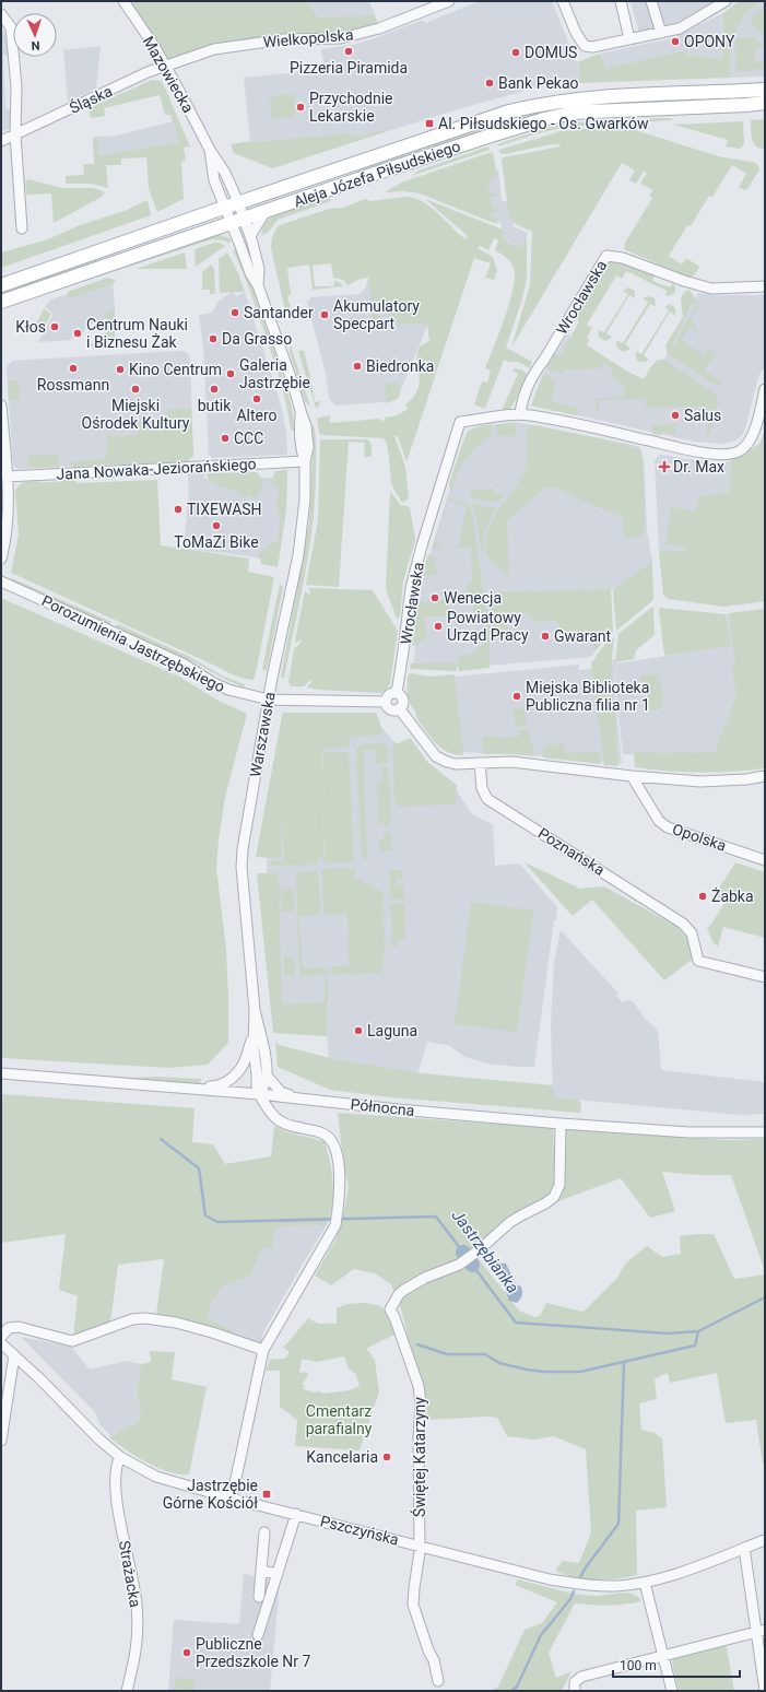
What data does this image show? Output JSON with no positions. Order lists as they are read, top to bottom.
{
  "streets": {
    "main road": ["Aleja Józefa Piłsudskiego"],
    "street": [
      "Wielkopolska",
      "Mazowiecka",
      "Śląska",
      "Wrocławska",
      "Jana Nowaka-Jeziorańskiego",
      "Porozumienia Jastrzębskiego",
      "Warszawska",
      "Opolska",
      "Poznańska",
      "Północna",
      "Świętej Katarzyny",
      "Pszczyńska",
      "Strażacka"
    ]
  },
  "crossings": [
    ["Wielkopolska", "Mazowiecka"],
    ["Wielkopolska", "Śląska"],
    ["Mazowiecka", "Śląska"],
    ["Mazowiecka", "Aleja Józefa Piłsudskiego"],
    ["Mazowiecka", "Warszawska"],
    ["Aleja Józefa Piłsudskiego", "Warszawska"],
    ["Jana Nowaka-Jeziorańskiego", "Warszawska"],
    ["Porozumienia Jastrzębskiego", "Warszawska"],
    ["Warszawska", "Północna"],
    ["Północna", "Świętej Katarzyny"],
    ["Świętej Katarzyny", "Pszczyńska"],
    ["Pszczyńska", "Strażacka"]
  ],
  "water": ["Jastrzębianka"],
  "parks": ["Cmentarz parafialny"],
  "places": {
    "other": [
      "OPONY",
      "Pizzeria Piramida",
      "DOMUS",
      "Bank Pekao",
      "Przychodnie Lekarskie",
      "Santander",
      "Akumulatory Specpart",
      "Kłos",
      "Centrum Nauki i Biznesu Żak",
      "Da Grasso",
      "Biedronka",
      "Rossmann",
      "Kino Centrum",
      "Galeria Jastrzębie",
      "Miejski Ośrodek Kultury",
      "butik",
      "Altero",
      "Salus",
      "CCC",
      "TIXEWASH",
      "ToMaZi Bike",
      "Wenecja",
      "Powiatowy Urząd Pracy",
      "Gwarant",
      "Miejska Biblioteka Publiczna filia nr 1",
      "Żabka",
      "Laguna",
      "Kancelaria",
      "Publiczne Przedszkole Nr 7"
    ],
    "transit": ["Al. Piłsudskiego - Os. Gwarków", "Jastrzębie Górne Kościół"],
    "health": ["Dr. Max"]
  },
  "scale_bar": "100 m",
  "north": "bottom"
}
